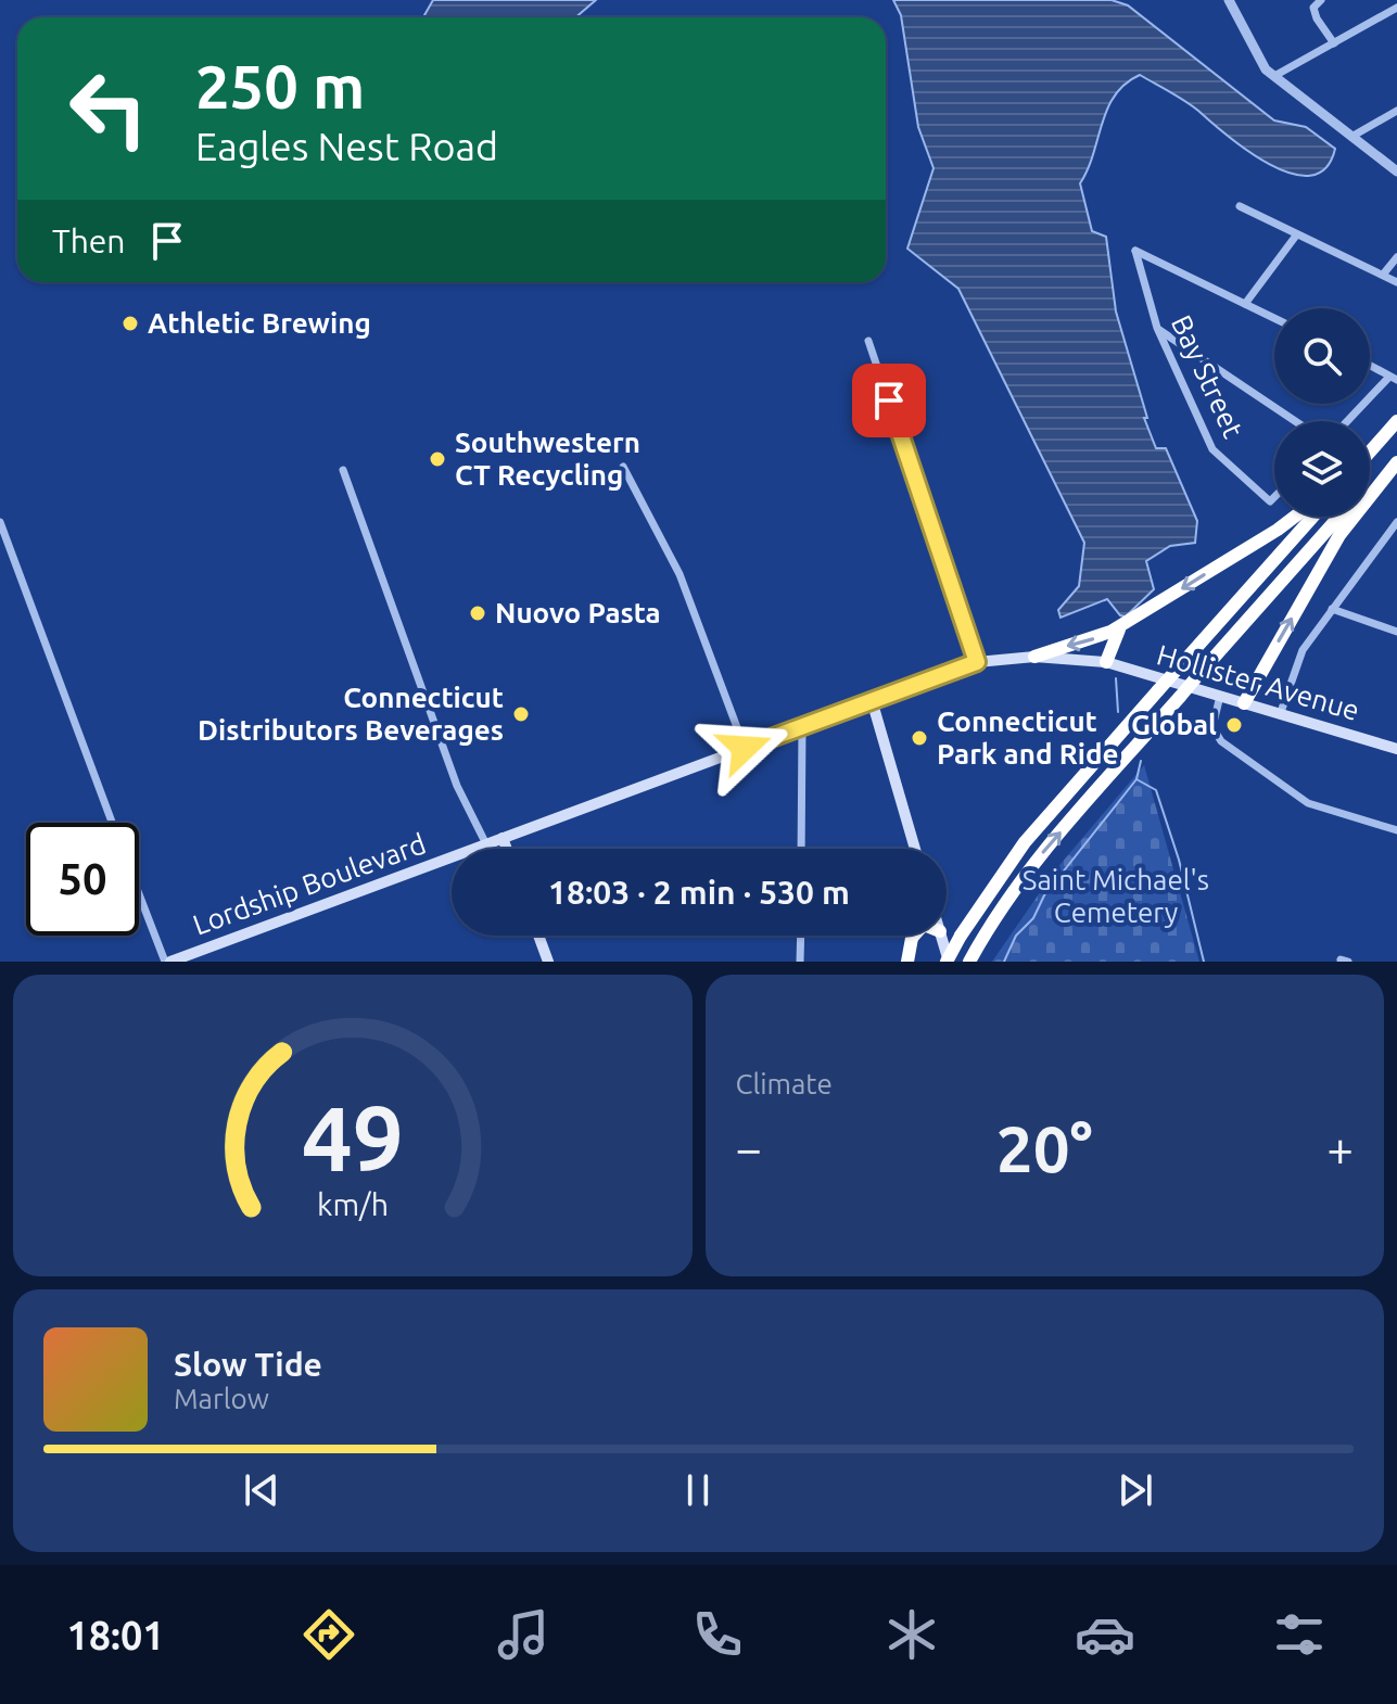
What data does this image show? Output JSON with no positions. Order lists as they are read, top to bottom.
{
  "streets": {
    "main road": ["Hollister Avenue", "Lordship Boulevard"],
    "street": ["Bay Street"]
  },
  "crossings": [
    ["Hollister Avenue", "Lordship Boulevard"]
  ],
  "parks": ["Saint Michael's Cemetery"],
  "places": [
    "Athletic Brewing",
    "Southwestern CT Recycling",
    "Nuovo Pasta",
    "Connecticut Distributors Beverages",
    "Global",
    "Connecticut Park and Ride"
  ],
  "page": {
    "turn": ["250 m", "Eagles Nest Road"],
    "then": "Then",
    "limit": "50",
    "trip": "18:03 · 2 min · 530 m",
    "tile": "Climate",
    "heat": ["−", "20°", "+"],
    "song": ["Slow Tide", "Marlow"],
    "tabs": "18:01",
    "gauge": ["49", "km/h"]
  }
}
